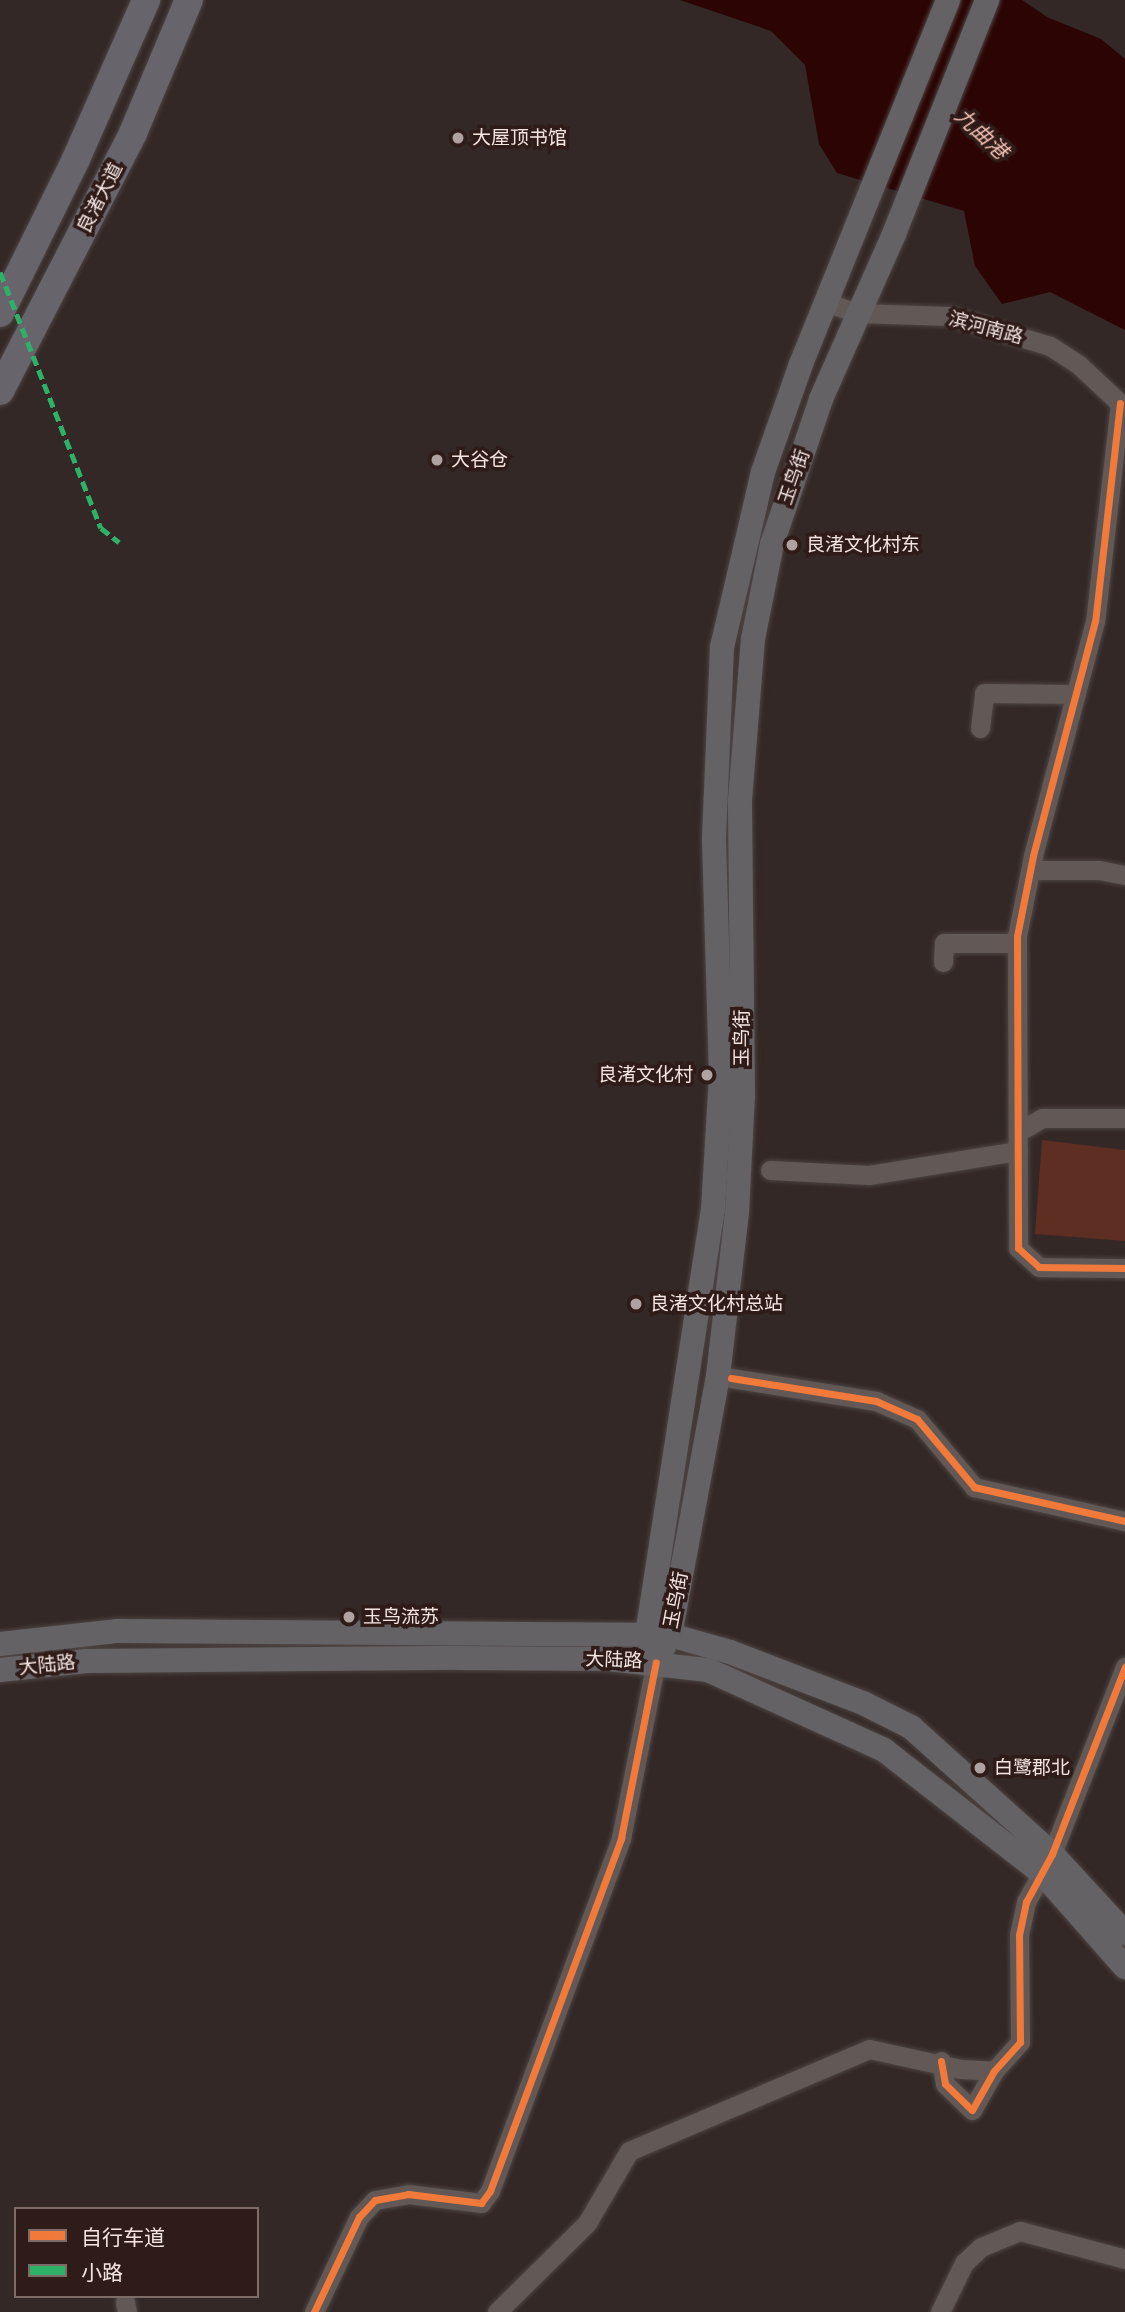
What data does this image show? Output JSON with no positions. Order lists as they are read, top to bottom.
{
  "streets": {
    "highway": ["良渚大道"],
    "main road": ["玉鸟街", "大陆路"],
    "street": ["滨河南路"]
  },
  "crossings": [
    ["滨河南路", "玉鸟街"],
    ["玉鸟街", "大陆路"]
  ],
  "water": ["九曲港"],
  "places": [
    "大屋顶书馆",
    "大谷仓",
    "良渚文化村东",
    "良渚文化村",
    "良渚文化村总站",
    "玉鸟流苏",
    "白鹭郡北"
  ],
  "legend": ["自行车道", "小路"]
}
